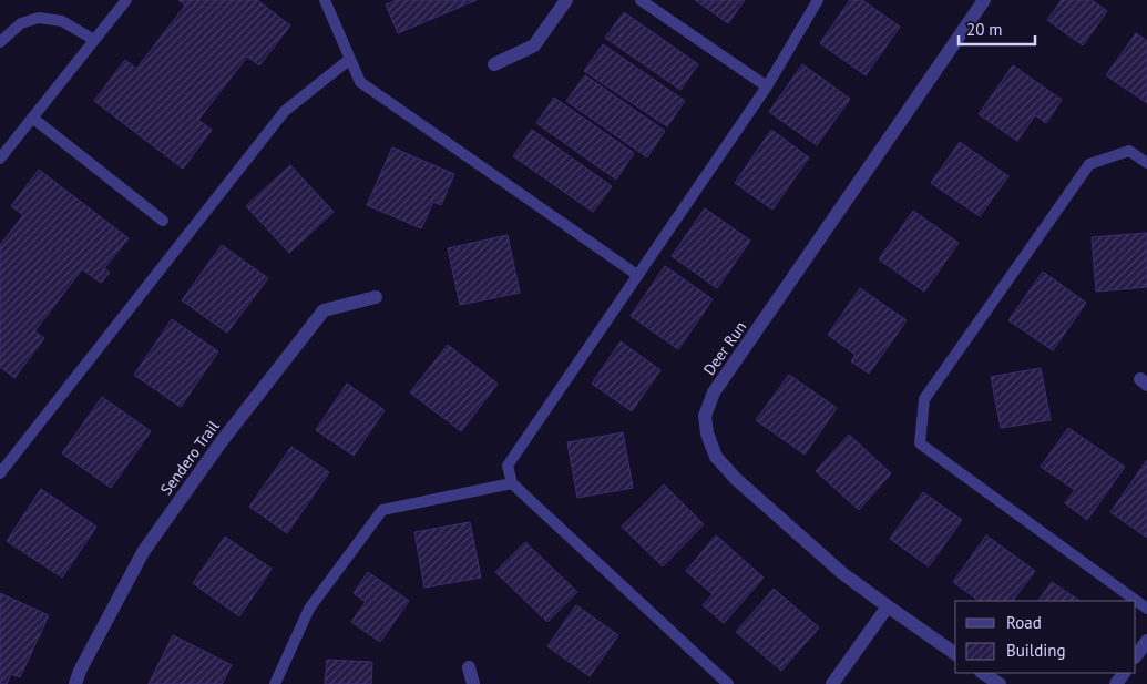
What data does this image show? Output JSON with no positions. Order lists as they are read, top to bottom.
{
  "streets": {
    "street": ["Deer Run", "Sendero Trail"]
  },
  "legend": ["Road", "Building"],
  "scale_bar": "20 m"
}
